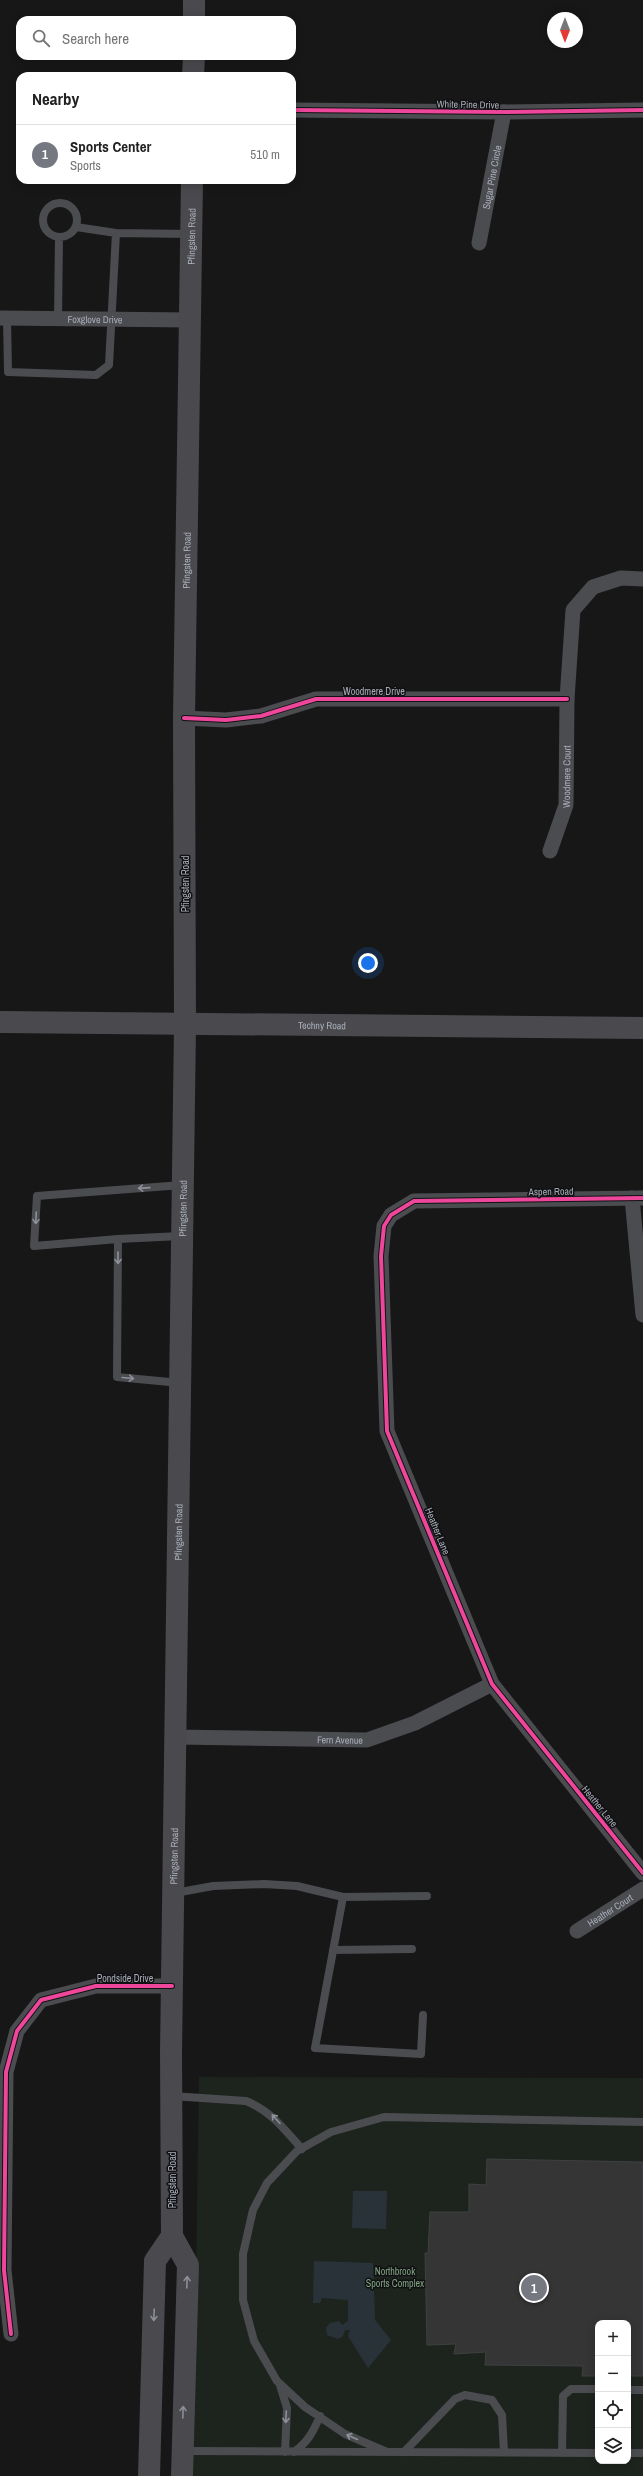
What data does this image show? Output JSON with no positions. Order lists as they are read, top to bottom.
{
  "streets": {
    "main road": ["Pfingsten Road", "Techny Road"],
    "street": [
      "White Pine Drive",
      "Sugar Pine Circle",
      "Foxglove Drive",
      "Woodmere Drive",
      "Woodmere Court",
      "Aspen Road",
      "Heather Lane",
      "Fern Avenue",
      "Heather Court",
      "Pondside Drive"
    ]
  },
  "crossings": [
    ["White Pine Drive", "Sugar Pine Circle"],
    ["Pfingsten Road", "Foxglove Drive"],
    ["Pfingsten Road", "Woodmere Drive"],
    ["Pfingsten Road", "Techny Road"],
    ["Pfingsten Road", "Fern Avenue"],
    ["Pfingsten Road", "Pondside Drive"],
    ["Woodmere Drive", "Woodmere Court"],
    ["Aspen Road", "Heather Lane"],
    ["Heather Lane", "Fern Avenue"]
  ],
  "parks": ["Northbrook Sports Complex"],
  "north": "bottom",
  "page": {
    "search": "Search here",
    "heading": "Nearby",
    "list": [
      {
        "mark": "1",
        "name": "Sports Center",
        "note": "Sports",
        "value": "510 m"
      }
    ],
    "pins": "1",
    "map_buttons": ["+", "−"]
  }
}
